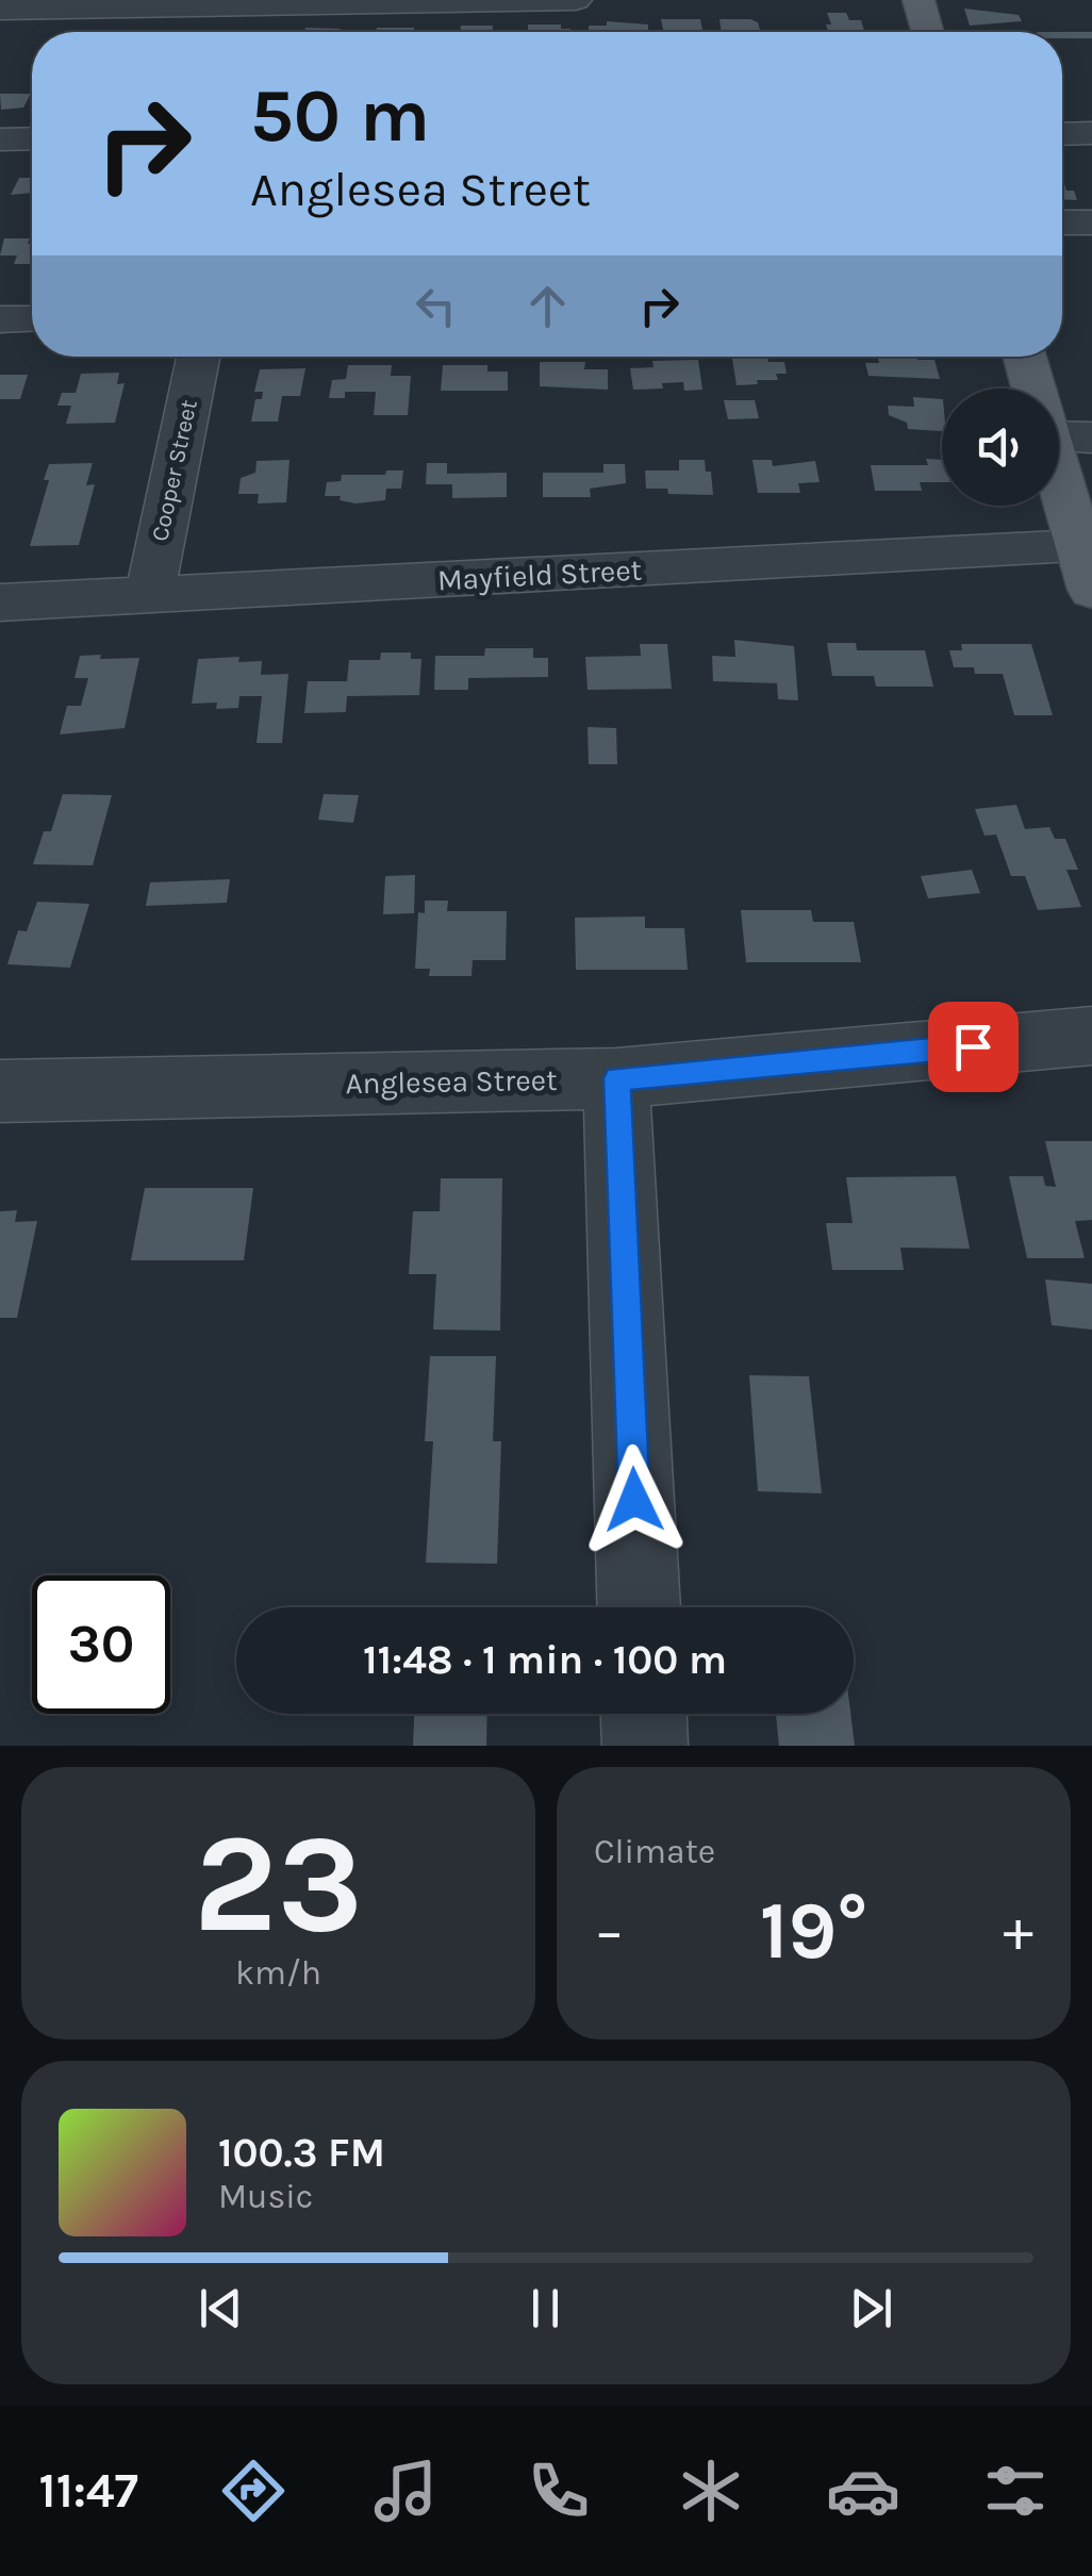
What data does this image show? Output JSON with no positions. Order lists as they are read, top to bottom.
{
  "streets": {
    "street": ["Cooper Street", "Mayfield Street", "Anglesea Street"]
  },
  "crossings": [
    ["Cooper Street", "Mayfield Street"]
  ],
  "page": {
    "turn": ["50 m", "Anglesea Street"],
    "limit": "30",
    "trip": "11:48 · 1 min · 100 m",
    "tile": [
      ["23", "km/h"],
      "Climate"
    ],
    "heat": ["−", "19°", "+"],
    "song": ["100.3 FM", "Music"],
    "tabs": "11:47"
  }
}
